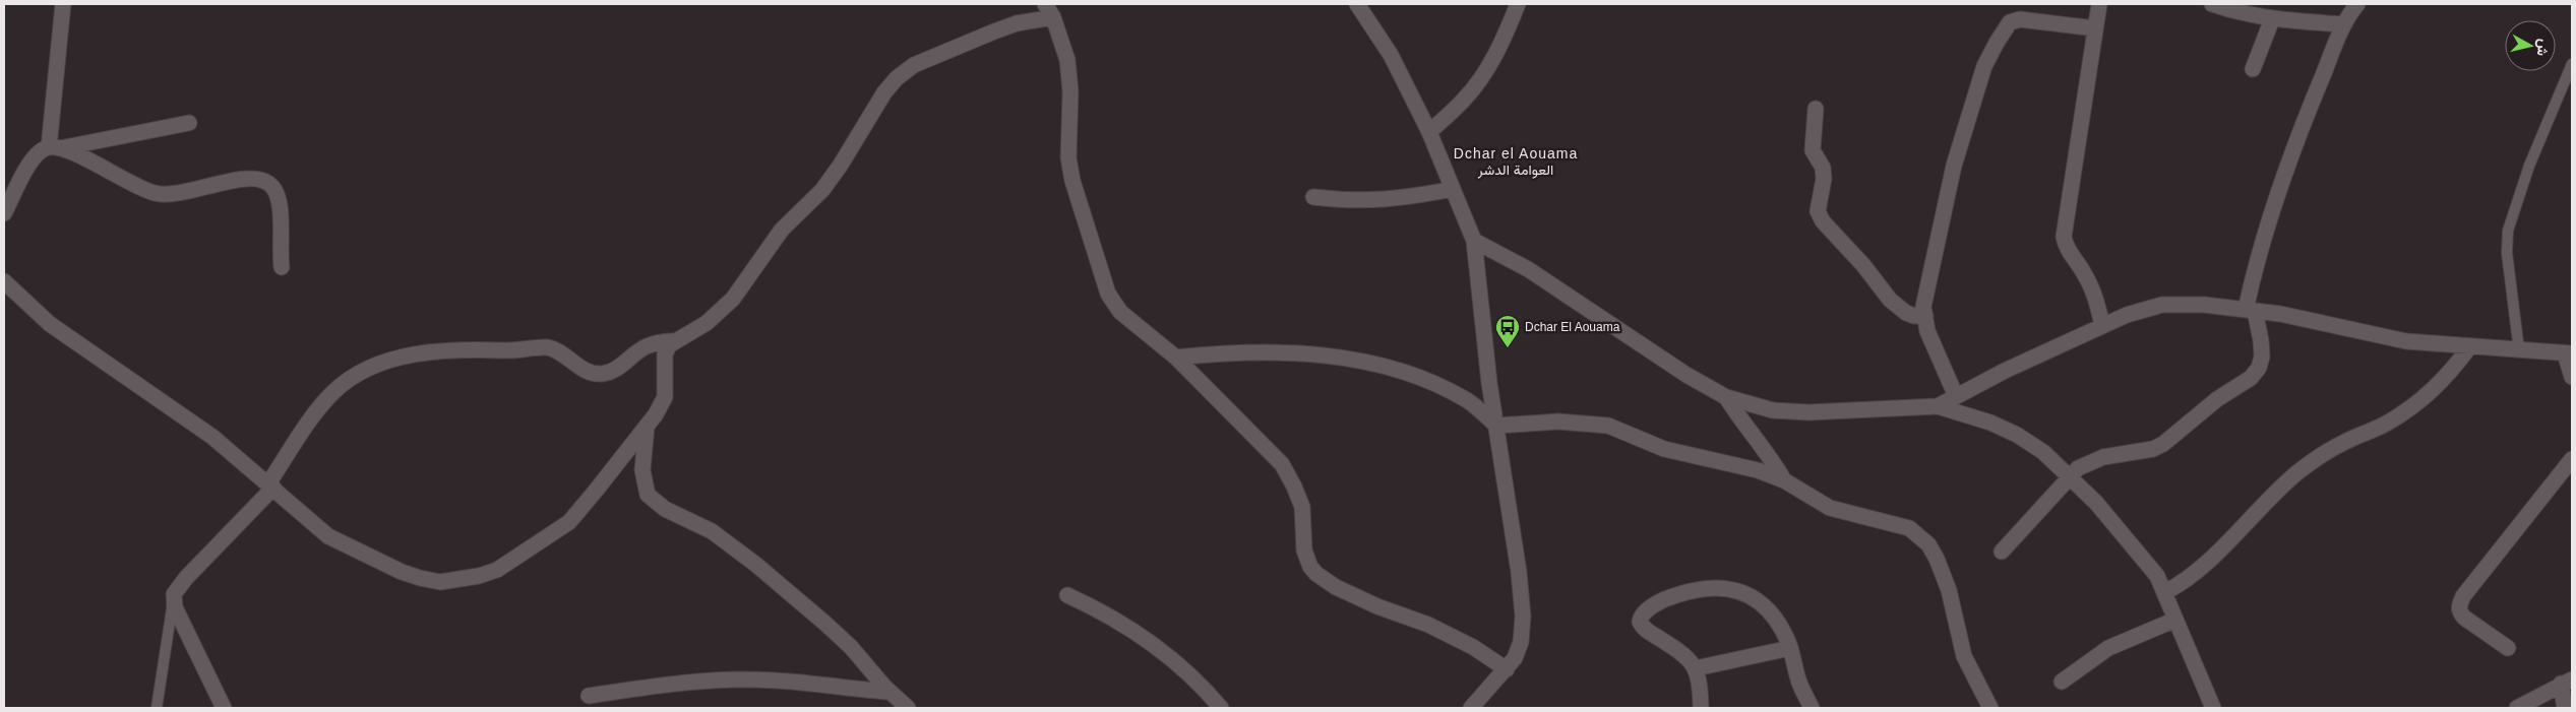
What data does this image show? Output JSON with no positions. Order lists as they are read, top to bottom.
{
  "districts": ["Dchar el Aouama العوامة الدشر"],
  "places": {
    "bus stop": ["Dchar El Aouama"]
  },
  "north": "right"
}
